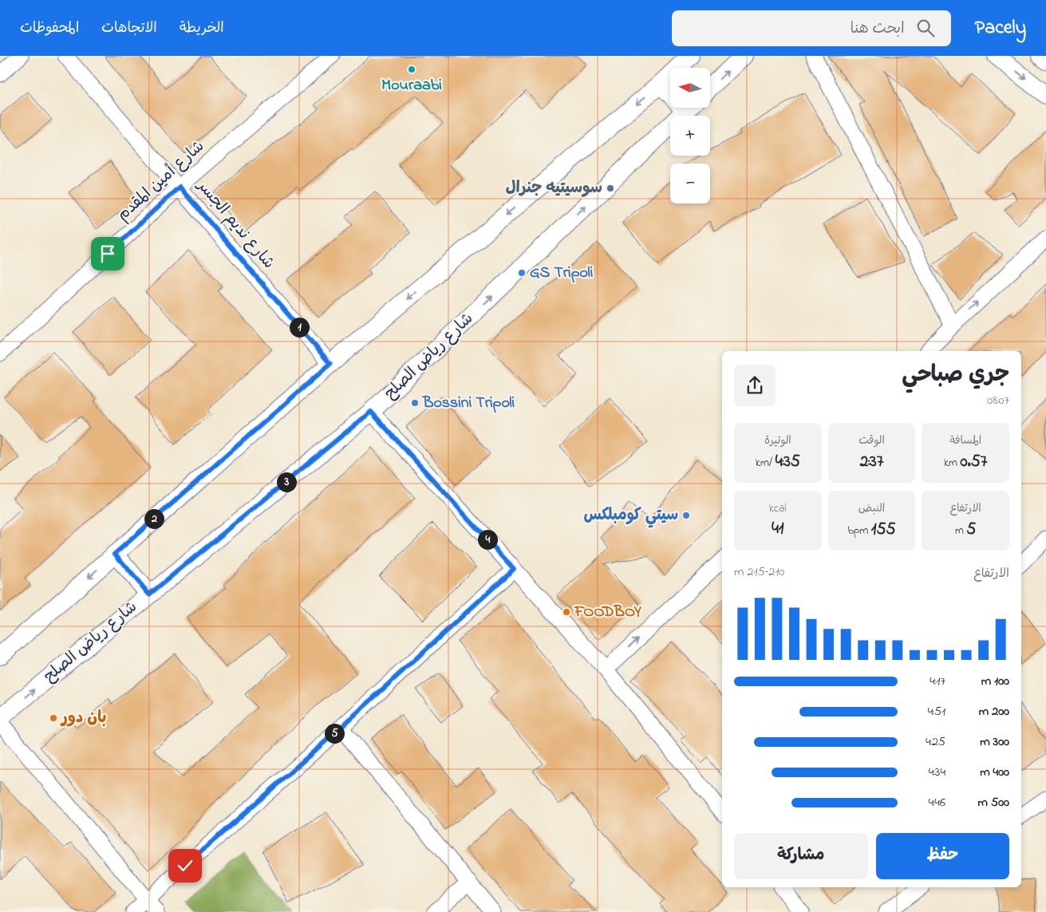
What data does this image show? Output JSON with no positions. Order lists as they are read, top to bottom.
{
  "streets": {
    "street": ["شارع أمين المقدم", "شارع نديم الجسر", "شارع رياض الصلح"]
  },
  "crossings": [
    ["شارع أمين المقدم", "شارع نديم الجسر"]
  ],
  "places": [
    "Mouraabi",
    "سوسيتيه جنرال",
    "GS Tripoli",
    "Bossini Tripoli",
    "سيتي كومبلكس",
    "FOODBOY",
    "بان دور"
  ],
  "north": "left",
  "page": {
    "header": "Pacely",
    "search": "ابحث هنا",
    "nav": ["الخريطة", "الاتجاهات", "المحفوظات"],
    "map_buttons": ["+", "−"],
    "pins": [
      "1",
      "3",
      "2",
      "4",
      "5"
    ],
    "heading": ["جري صباحي", "08:07"],
    "stats": [
      ["المسافة", "0.57 km"],
      ["الوقت", "2:37"],
      ["الوتيرة", "4:35 /km"],
      ["الارتفاع", "5 m"],
      ["النبض", "155 bpm"],
      ["kcal", "41"]
    ],
    "chart": ["الارتفاع", "210–215 m"],
    "list": [
      {
        "name": "100 m",
        "note": "4:17"
      },
      {
        "name": "200 m",
        "note": "4:51"
      },
      {
        "name": "300 m",
        "note": "4:25"
      },
      {
        "name": "400 m",
        "note": "4:34"
      },
      {
        "name": "500 m",
        "note": "4:46"
      }
    ],
    "buttons": ["حفظ", "مشاركة"]
  }
}
